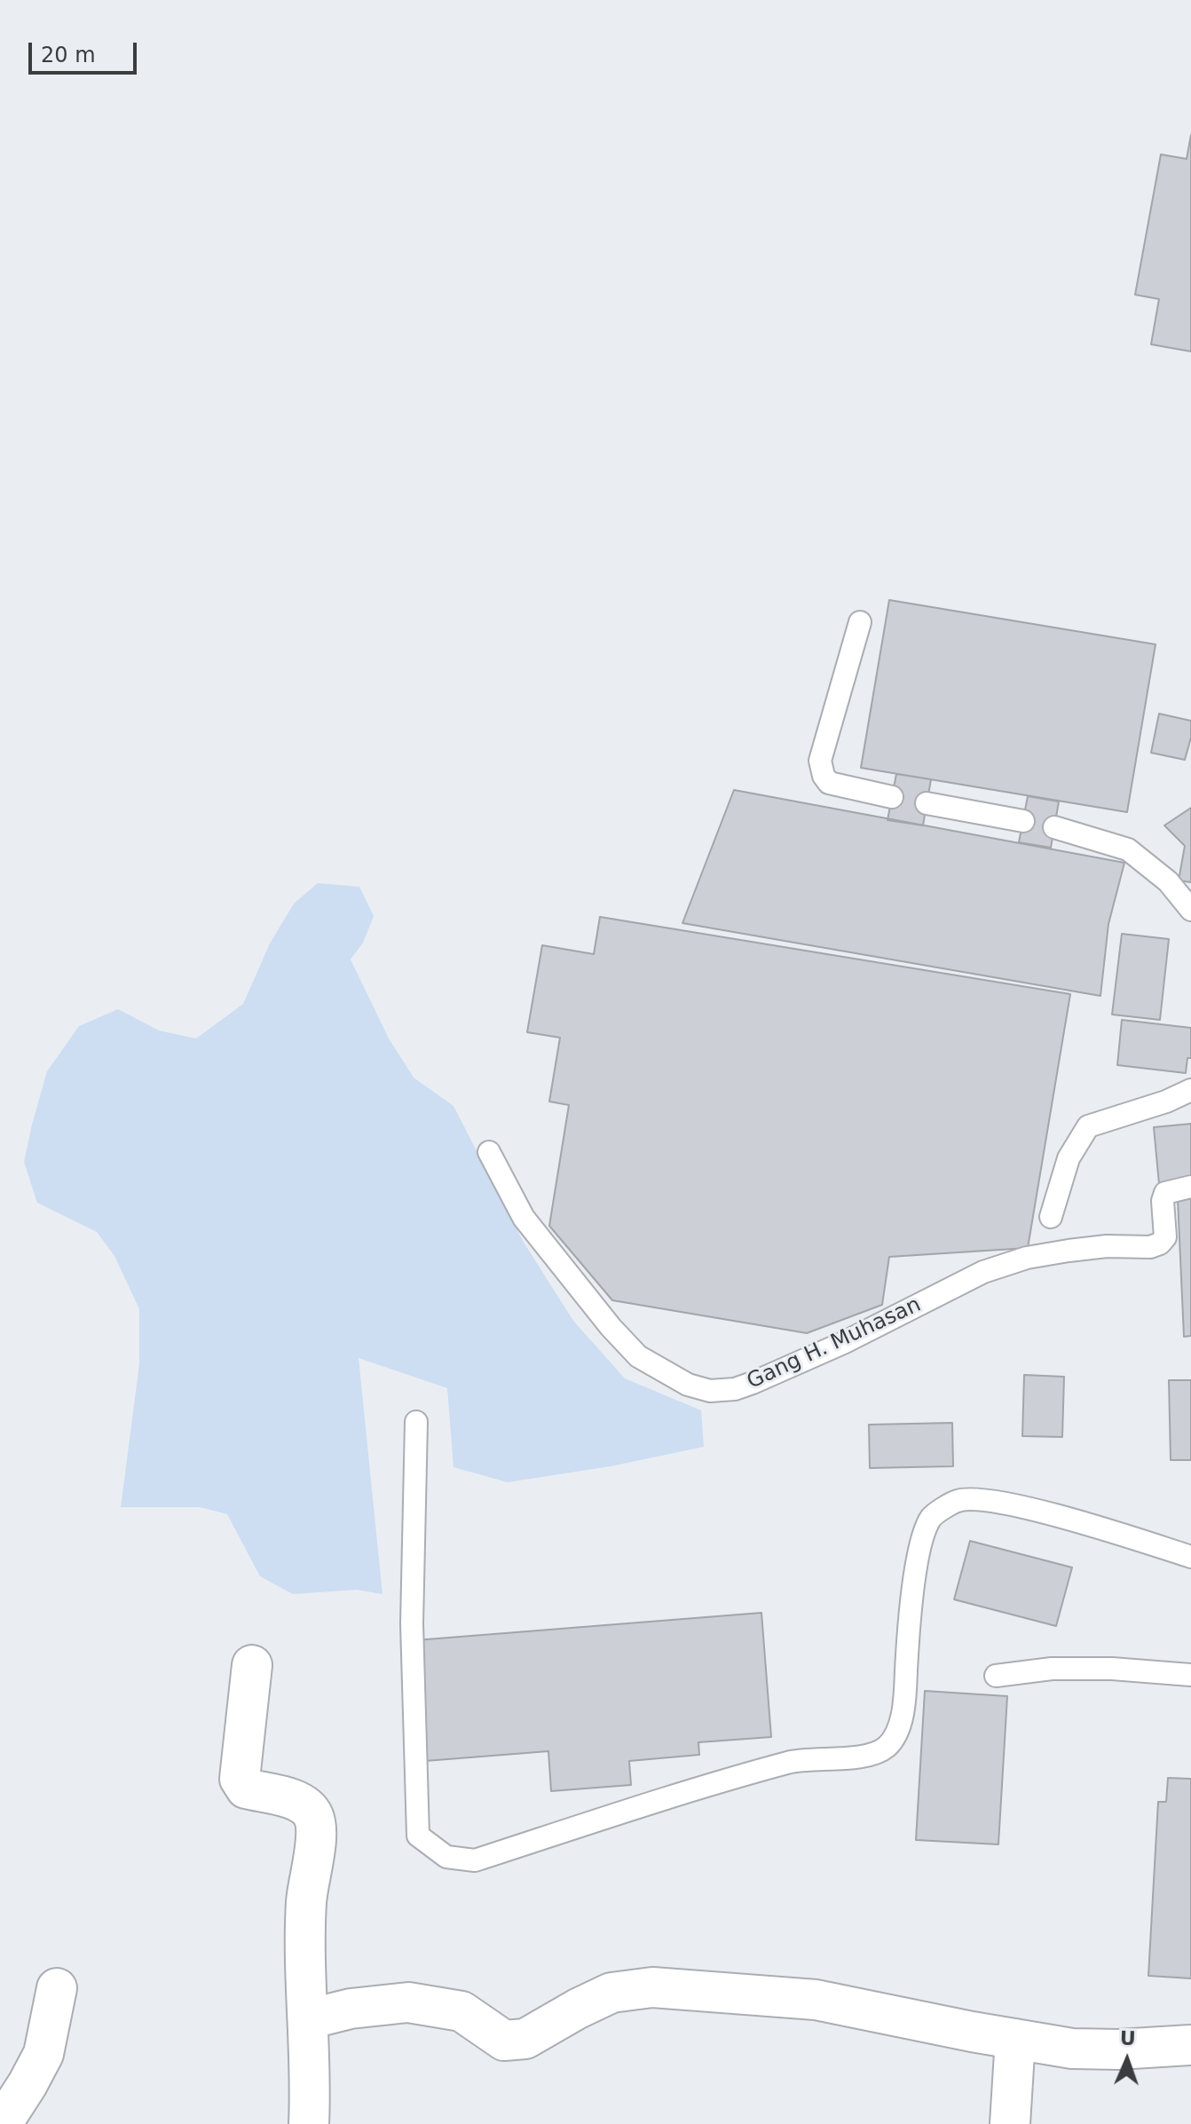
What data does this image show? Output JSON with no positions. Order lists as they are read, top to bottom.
{
  "streets": {
    "lane": ["Gang H. Muhasan"]
  },
  "scale_bar": "20 m",
  "north": "top"
}
